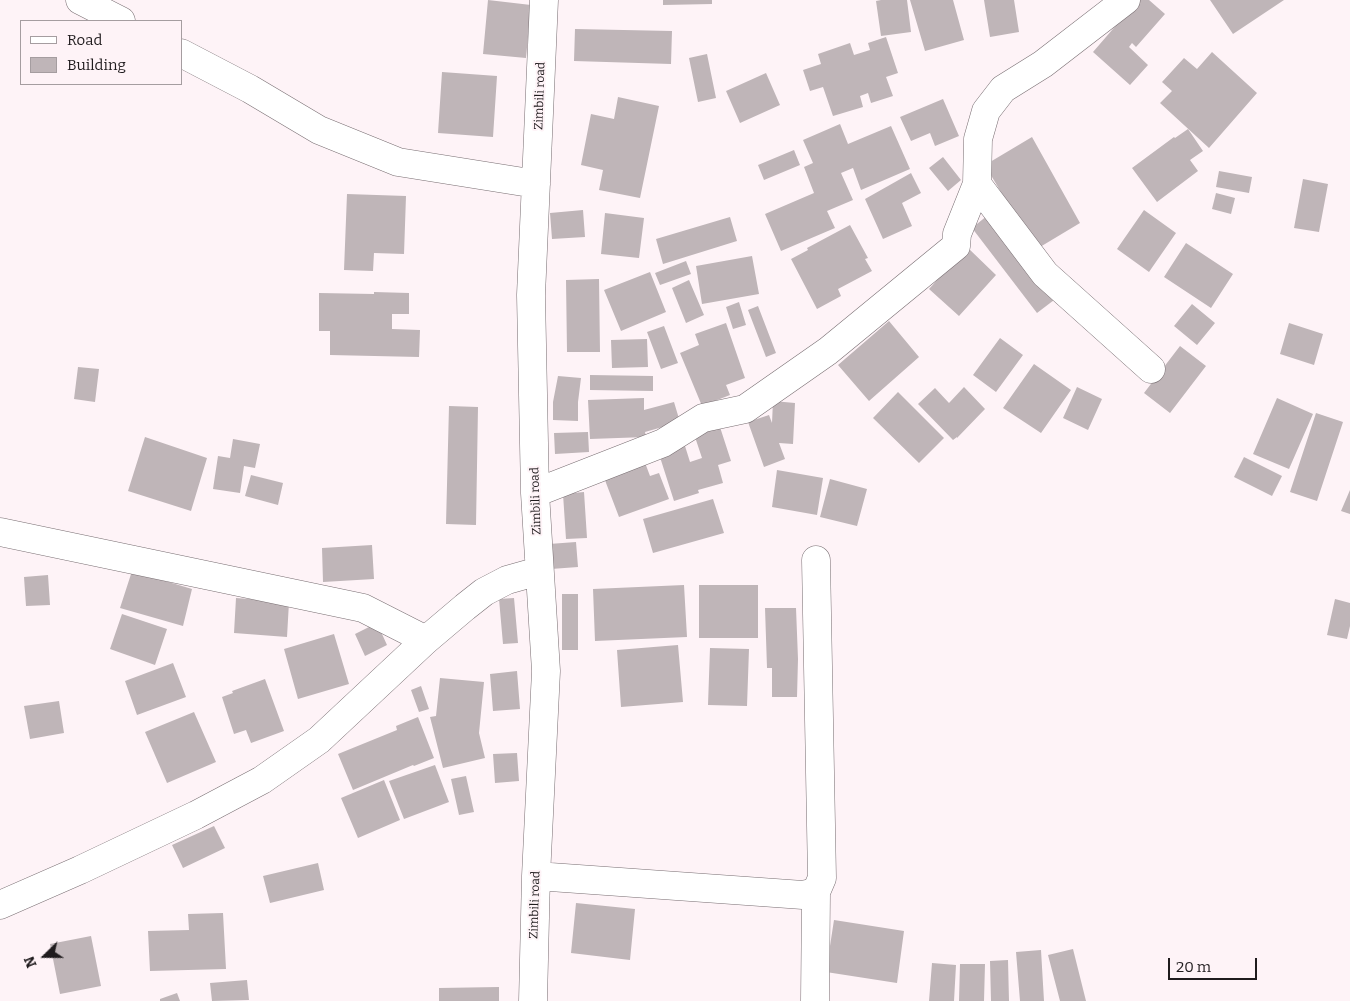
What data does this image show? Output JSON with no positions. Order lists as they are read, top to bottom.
{
  "streets": {
    "street": ["Zimbili road"]
  },
  "legend": ["Road", "Building"],
  "scale_bar": "20 m",
  "north": "left"
}
